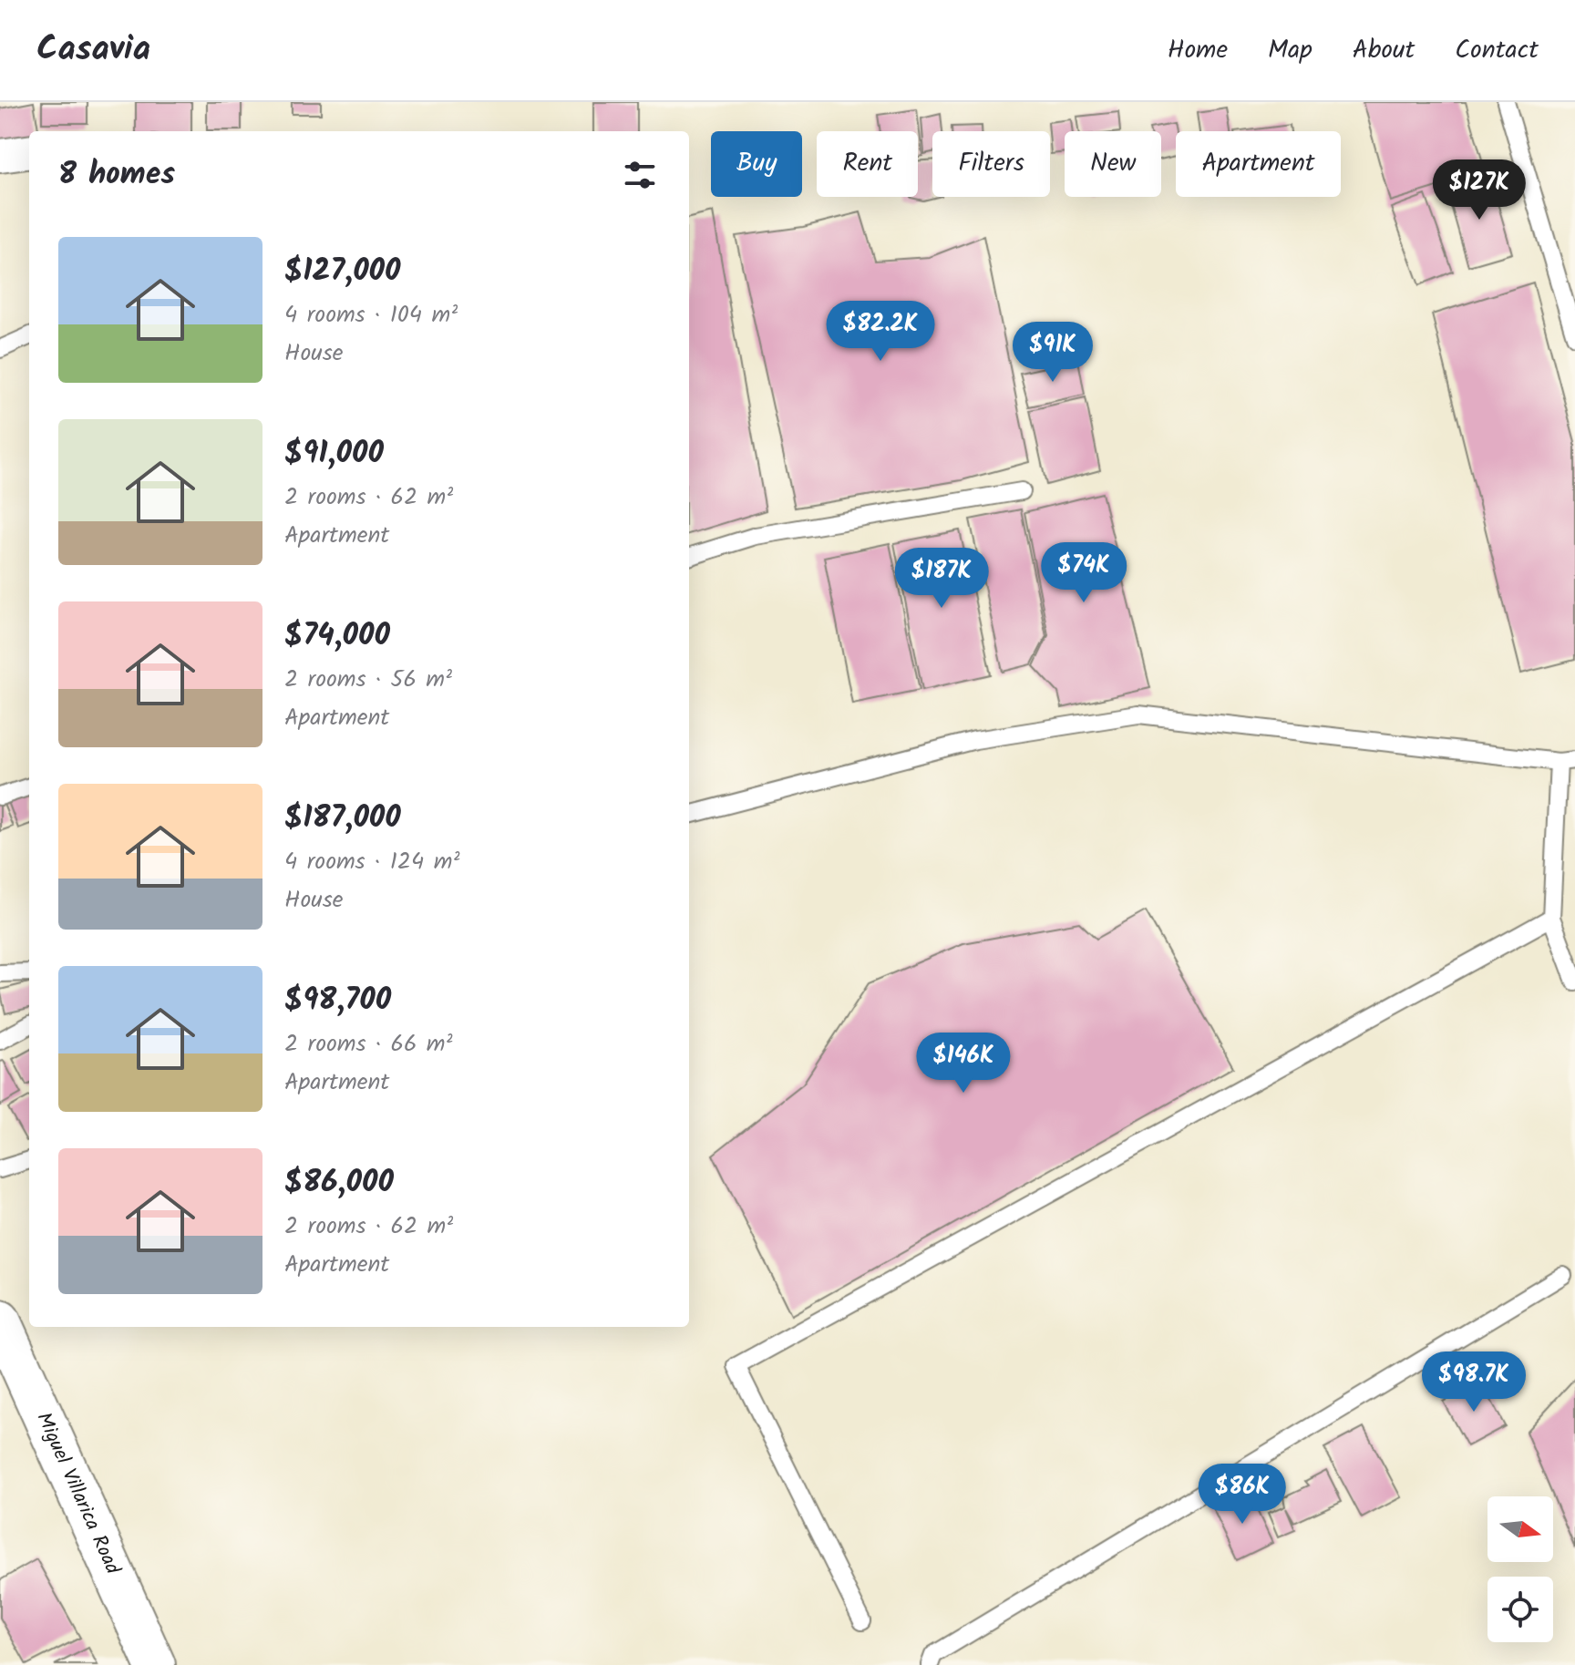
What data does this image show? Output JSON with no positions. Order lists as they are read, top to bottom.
{
  "streets": {
    "main road": ["Miguel Villarica Road"]
  },
  "north": "right",
  "page": {
    "header": "Casavia",
    "nav": [
      "Home",
      "Map",
      "About",
      "Contact"
    ],
    "chip": [
      "Buy",
      "Rent",
      "Filters",
      "New",
      "Apartment"
    ],
    "heading": "8 homes",
    "price": [
      "$127K",
      "$82.2K",
      "$91K",
      "$74K",
      "$187K",
      "$146K",
      "$98.7K",
      "$86K"
    ],
    "list": [
      {
        "name": "$127,000",
        "note": "4 rooms · 104 m² · House"
      },
      {
        "name": "$91,000",
        "note": "2 rooms · 62 m² · Apartment"
      },
      {
        "name": "$74,000",
        "note": "2 rooms · 56 m² · Apartment"
      },
      {
        "name": "$187,000",
        "note": "4 rooms · 124 m² · House"
      },
      {
        "name": "$98,700",
        "note": "2 rooms · 66 m² · Apartment"
      },
      {
        "name": "$86,000",
        "note": "2 rooms · 62 m² · Apartment"
      }
    ]
  }
}
